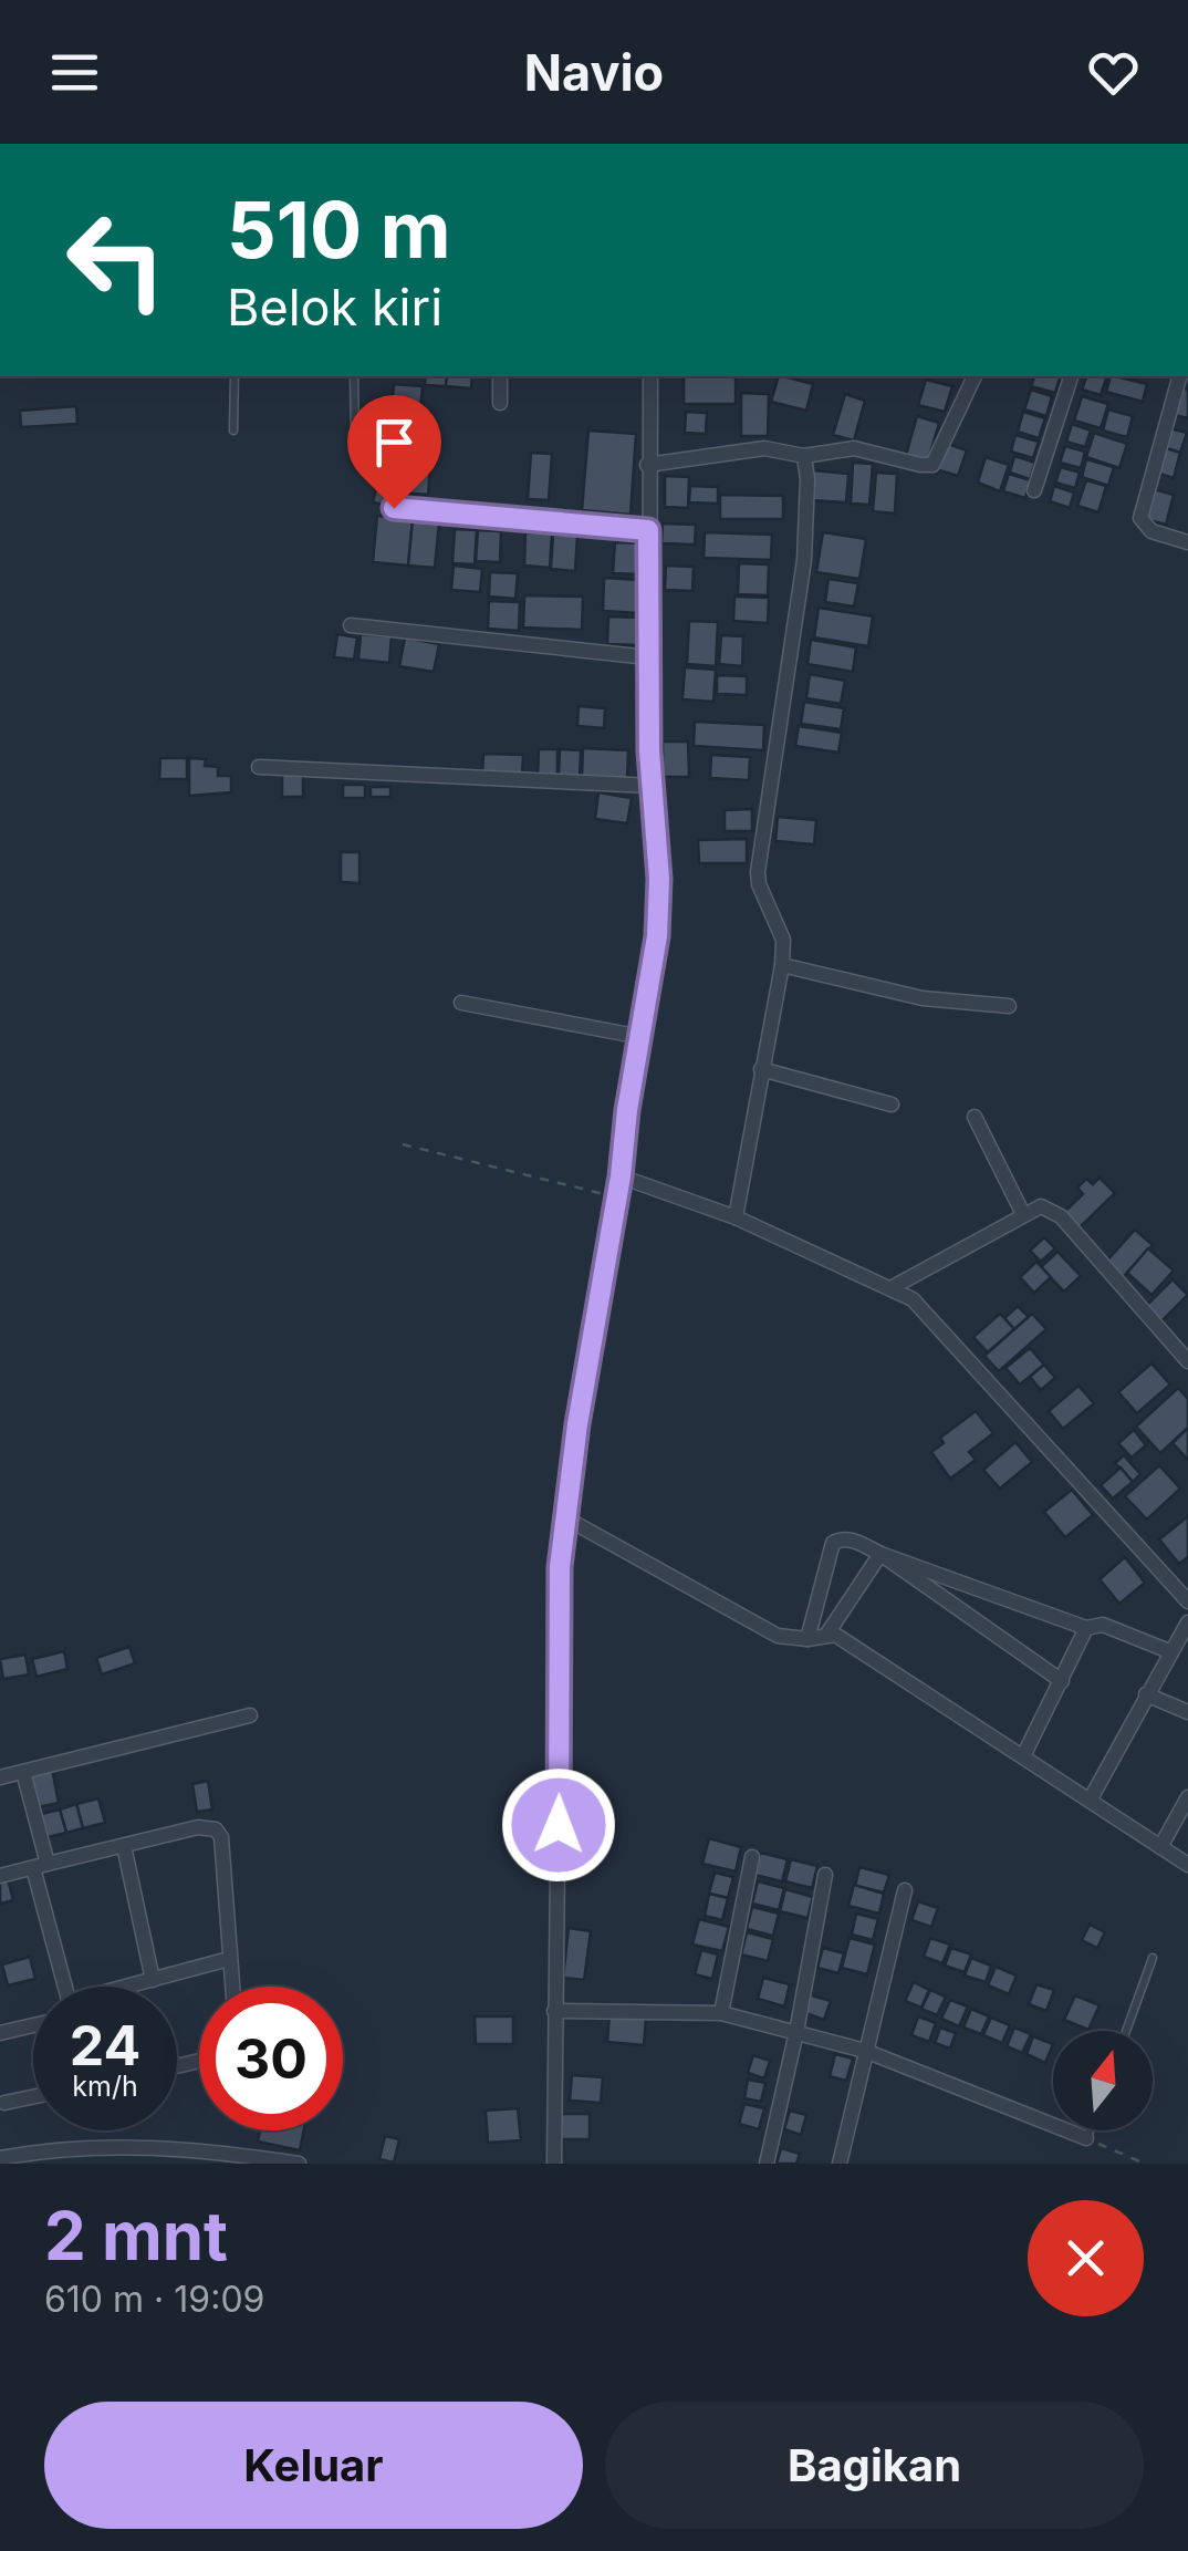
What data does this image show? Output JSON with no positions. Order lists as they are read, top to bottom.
{
  "north": "top",
  "page": {
    "header": "Navio",
    "turn": ["510 m", "Belok kiri"],
    "speed": "24 km/h",
    "limit": "30",
    "heading": ["2 mnt", "610 m · 19:09"],
    "buttons": ["Keluar", "Bagikan"]
  }
}
